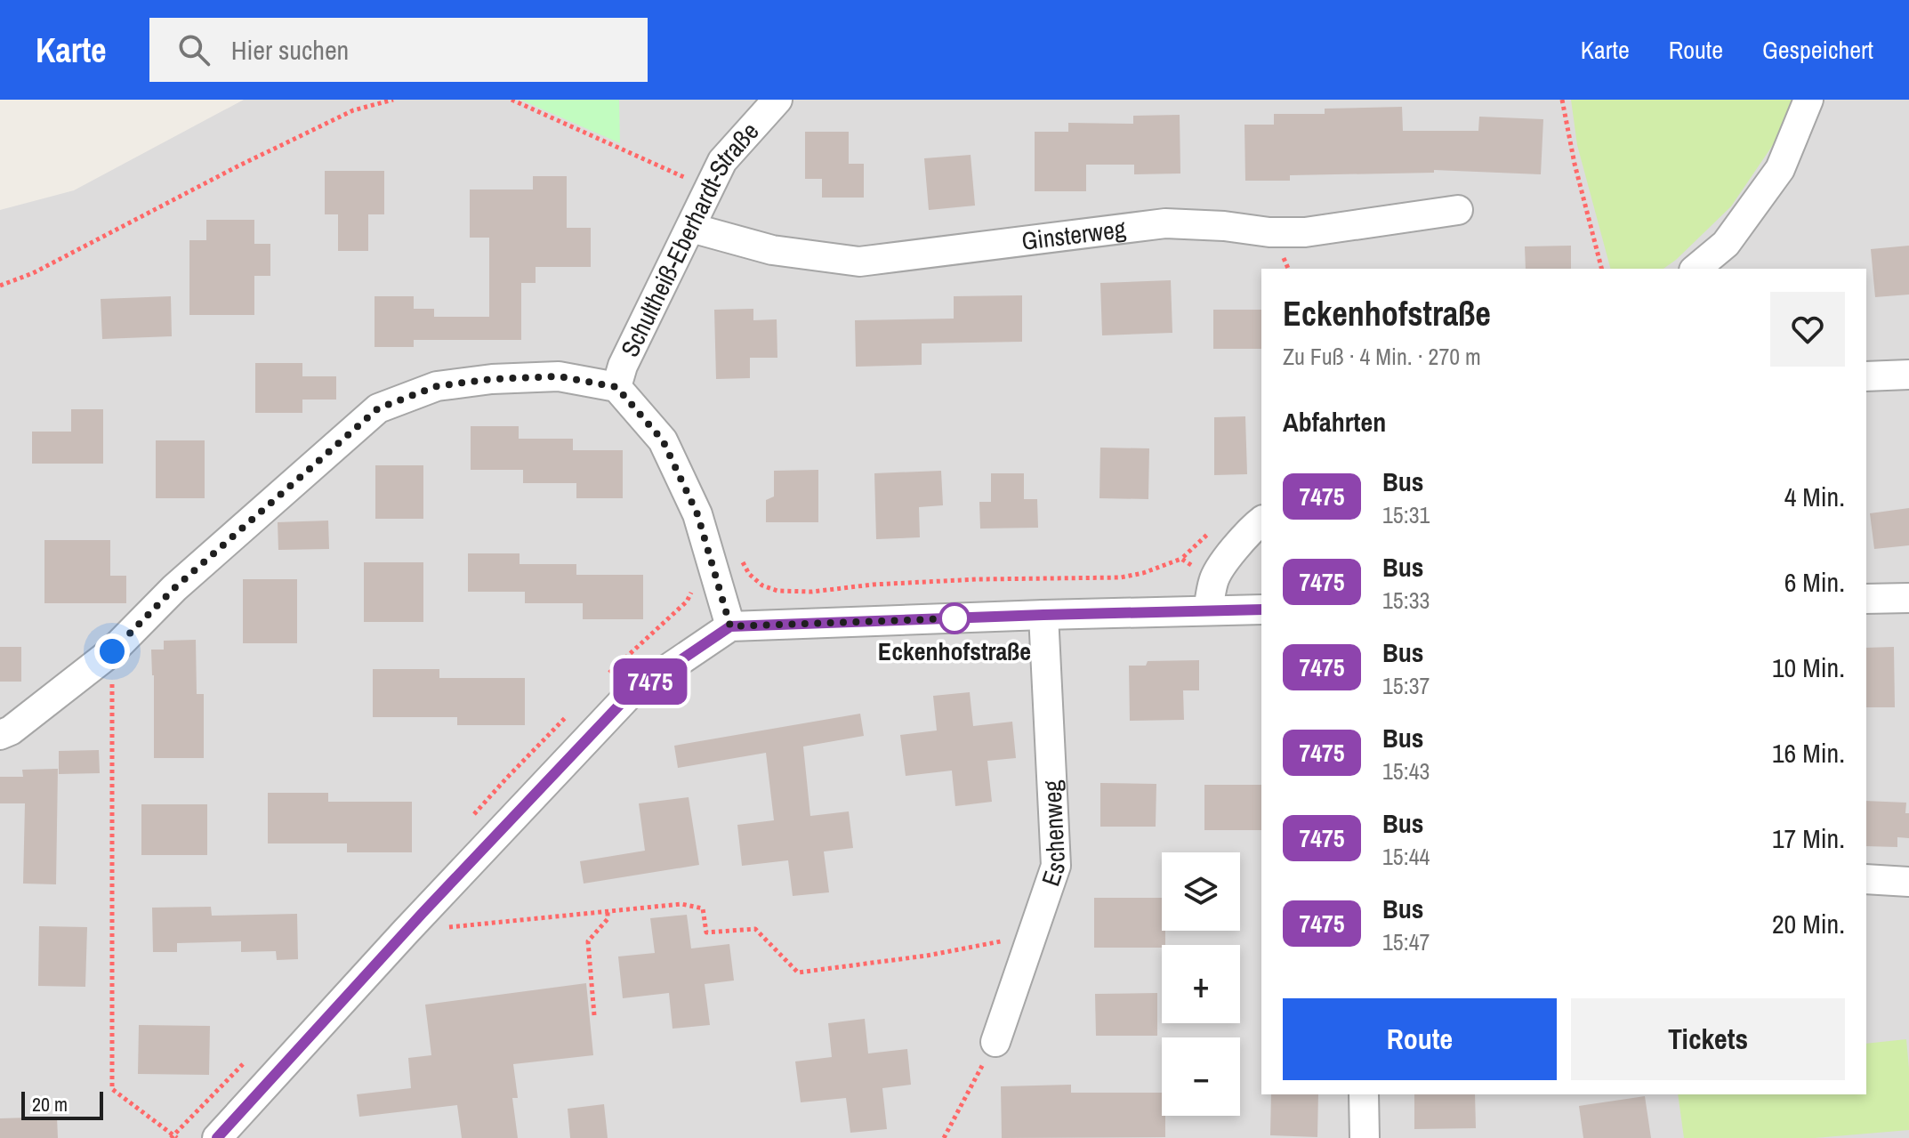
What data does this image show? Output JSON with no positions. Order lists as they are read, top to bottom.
{
  "streets": {
    "street": ["Ginsterweg", "Schultheiß-Eberhardt-Straße", "Eschenweg"]
  },
  "crossings": [
    ["Ginsterweg", "Schultheiß-Eberhardt-Straße"]
  ],
  "places": ["Eckenhofstraße"],
  "lines": ["bus line 7475"],
  "scale_bar": "20 m",
  "page": {
    "header": "Karte",
    "search": "Hier suchen",
    "nav": ["Karte", "Route", "Gespeichert"],
    "on_map": "7475",
    "heading": [
      ["Eckenhofstraße", "Zu Fuß · 4 Min. · 270 m"],
      "Abfahrten"
    ],
    "list": [
      {
        "mark": "7475",
        "name": "Bus",
        "note": "15:31",
        "value": "4 Min."
      },
      {
        "mark": "7475",
        "name": "Bus",
        "note": "15:33",
        "value": "6 Min."
      },
      {
        "mark": "7475",
        "name": "Bus",
        "note": "15:37",
        "value": "10 Min."
      },
      {
        "mark": "7475",
        "name": "Bus",
        "note": "15:43",
        "value": "16 Min."
      },
      {
        "mark": "7475",
        "name": "Bus",
        "note": "15:44",
        "value": "17 Min."
      },
      {
        "mark": "7475",
        "name": "Bus",
        "note": "15:47",
        "value": "20 Min."
      }
    ],
    "map_buttons": ["+", "−"],
    "buttons": ["Route", "Tickets"],
    "scale": "20 m"
  }
}
